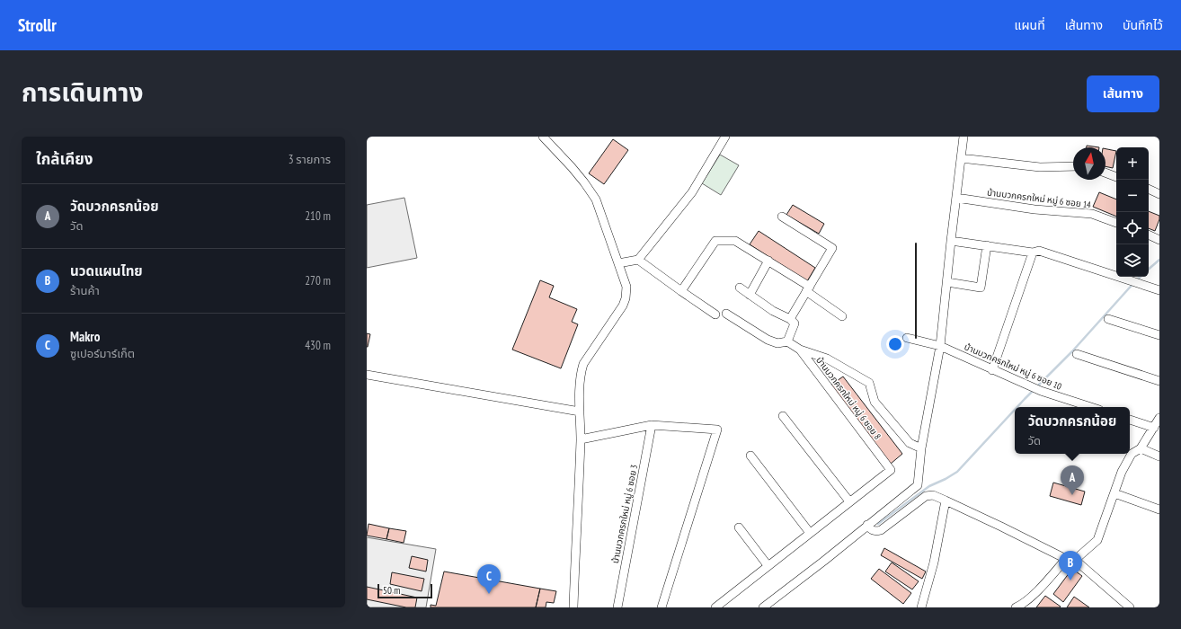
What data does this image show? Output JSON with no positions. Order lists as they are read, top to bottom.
{
  "streets": {
    "street": [
      "บ้านบวกครกใหม่ หมู่ 6 ซอย 14",
      "บ้านบวกครกใหม่ หมู่ 6 ซอย 10",
      "บ้านบวกครกใหม่ หมู่ 6 ซอย 8",
      "บ้านบวกครกใหม่ หมู่ 6 ซอย 3"
    ]
  },
  "scale_bar": "50 m",
  "north": "top",
  "page": {
    "header": "Strollr",
    "nav": ["แผนที่", "เส้นทาง", "บันทึกไว้"],
    "title": "การเดินทาง",
    "buttons": "เส้นทาง",
    "heading": ["ใกล้เคียง", "3 รายการ"],
    "map_buttons": ["+", "−"],
    "list": [
      {
        "mark": "A",
        "name": "วัดบวกครกน้อย",
        "note": "วัด",
        "value": "210 m"
      },
      {
        "mark": "B",
        "name": "นวดแผนไทย",
        "note": "ร้านค้า",
        "value": "270 m"
      },
      {
        "mark": "C",
        "name": "Makro",
        "note": "ซูเปอร์มาร์เก็ต",
        "value": "430 m"
      }
    ],
    "popup": ["วัดบวกครกน้อย", "วัด"],
    "pins": ["A", "B", "C"],
    "scale": "50 m"
  }
}
